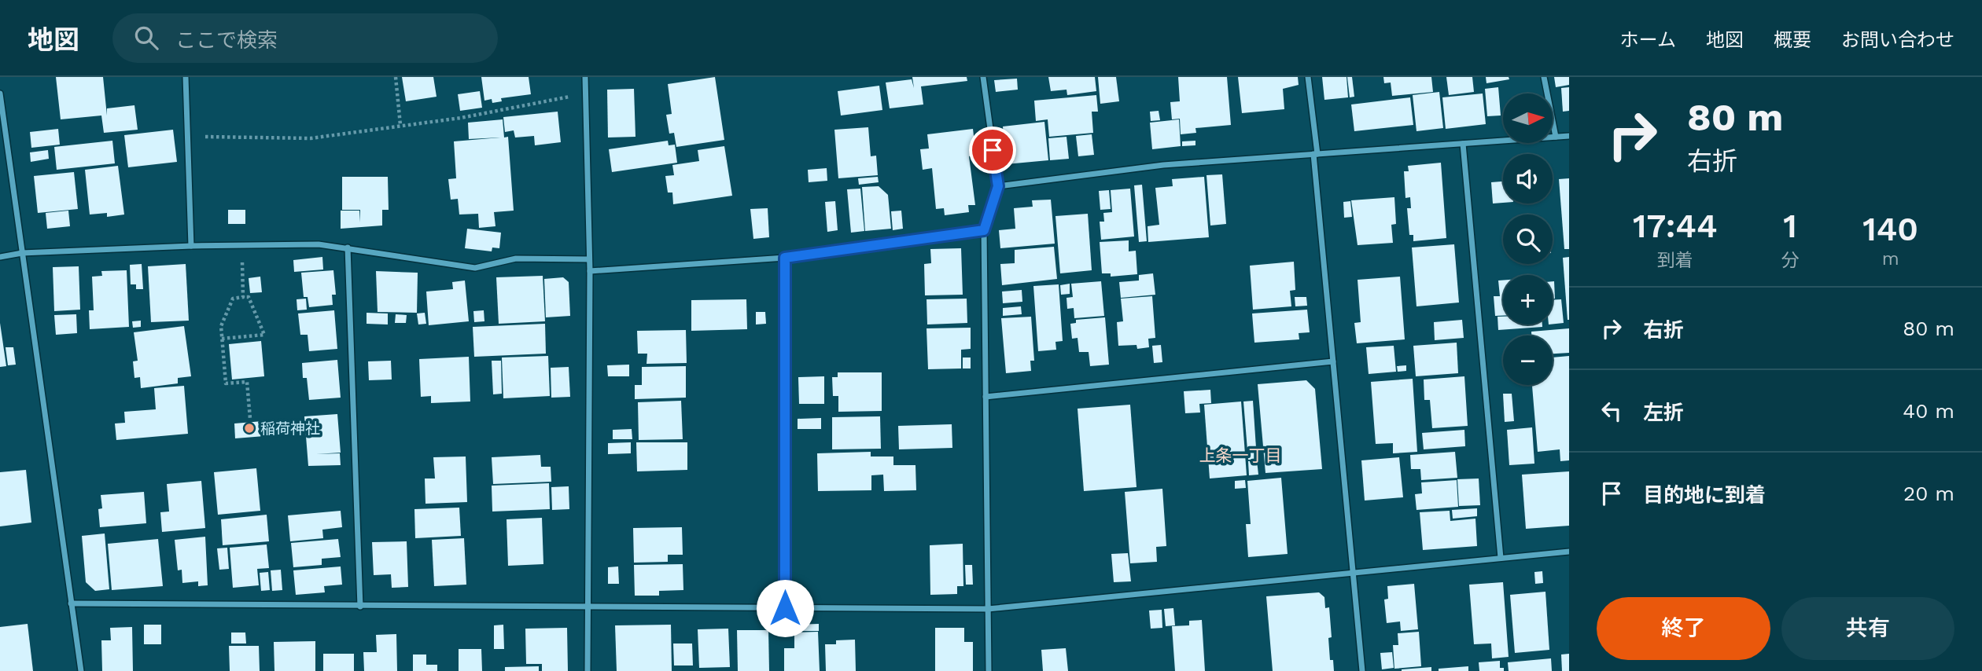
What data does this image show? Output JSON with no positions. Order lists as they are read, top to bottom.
{
  "districts": ["上条一丁目"],
  "places": ["稲荷神社"],
  "north": "right",
  "page": {
    "header": "地図",
    "search": "ここで検索",
    "nav": [
      "ホーム",
      "地図",
      "概要",
      "お問い合わせ"
    ],
    "turn": ["80 m", "右折"],
    "map_buttons": ["+", "−"],
    "eta": [
      "17:44",
      "到着",
      "1",
      "分",
      "140",
      "m"
    ],
    "list": [
      {
        "name": "右折",
        "value": "80 m"
      },
      {
        "name": "左折",
        "value": "40 m"
      },
      {
        "name": "目的地に到着",
        "value": "20 m"
      }
    ],
    "buttons": ["終了", "共有"]
  }
}
